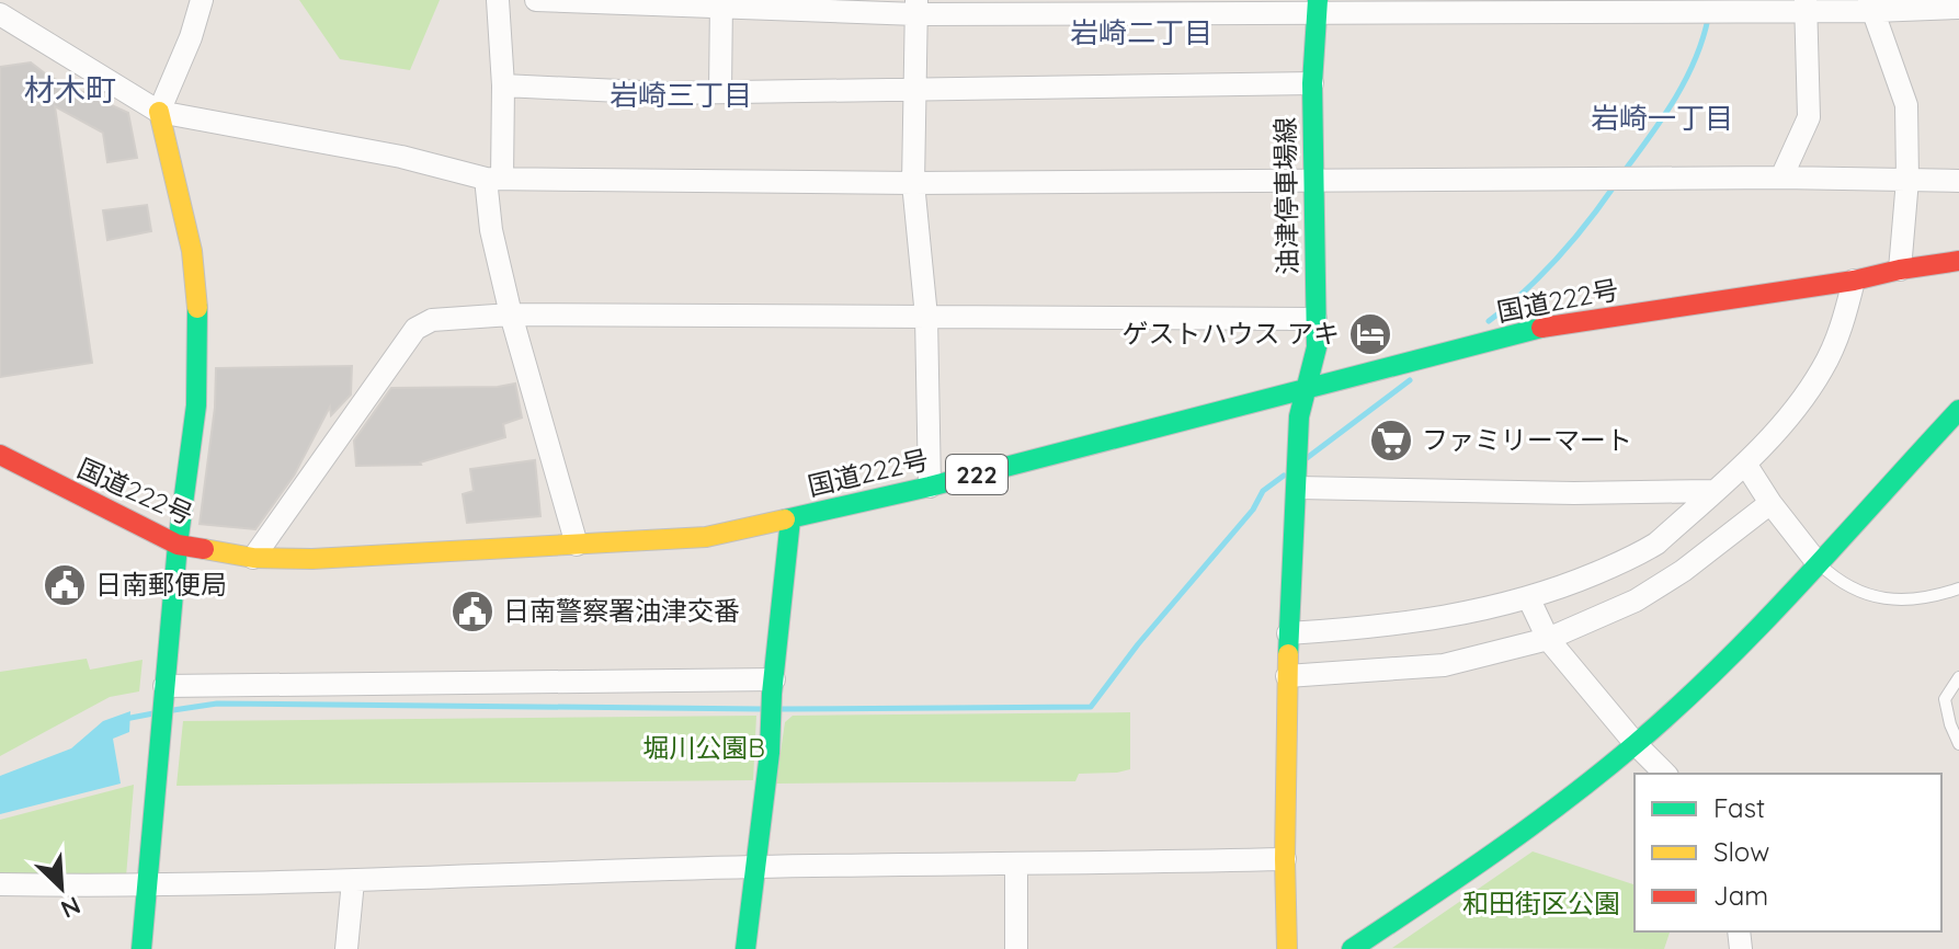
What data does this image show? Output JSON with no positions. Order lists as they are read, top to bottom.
{
  "streets": {
    "main road": ["油津停車場線", "国道222号", "222"]
  },
  "crossings": [
    ["油津停車場線", "国道222号"]
  ],
  "districts": [
    "岩崎二丁目",
    "材木町",
    "岩崎三丁目",
    "岩崎一丁目"
  ],
  "parks": ["堀川公園B", "和田街区公園"],
  "places": {
    "hotel": ["ゲストハウス アキ"],
    "supermarket": ["ファミリーマート"],
    "public building": ["日南郵便局", "日南警察署油津交番"]
  },
  "legend": ["Fast", "Slow", "Jam"],
  "north": "bottom right"
}
